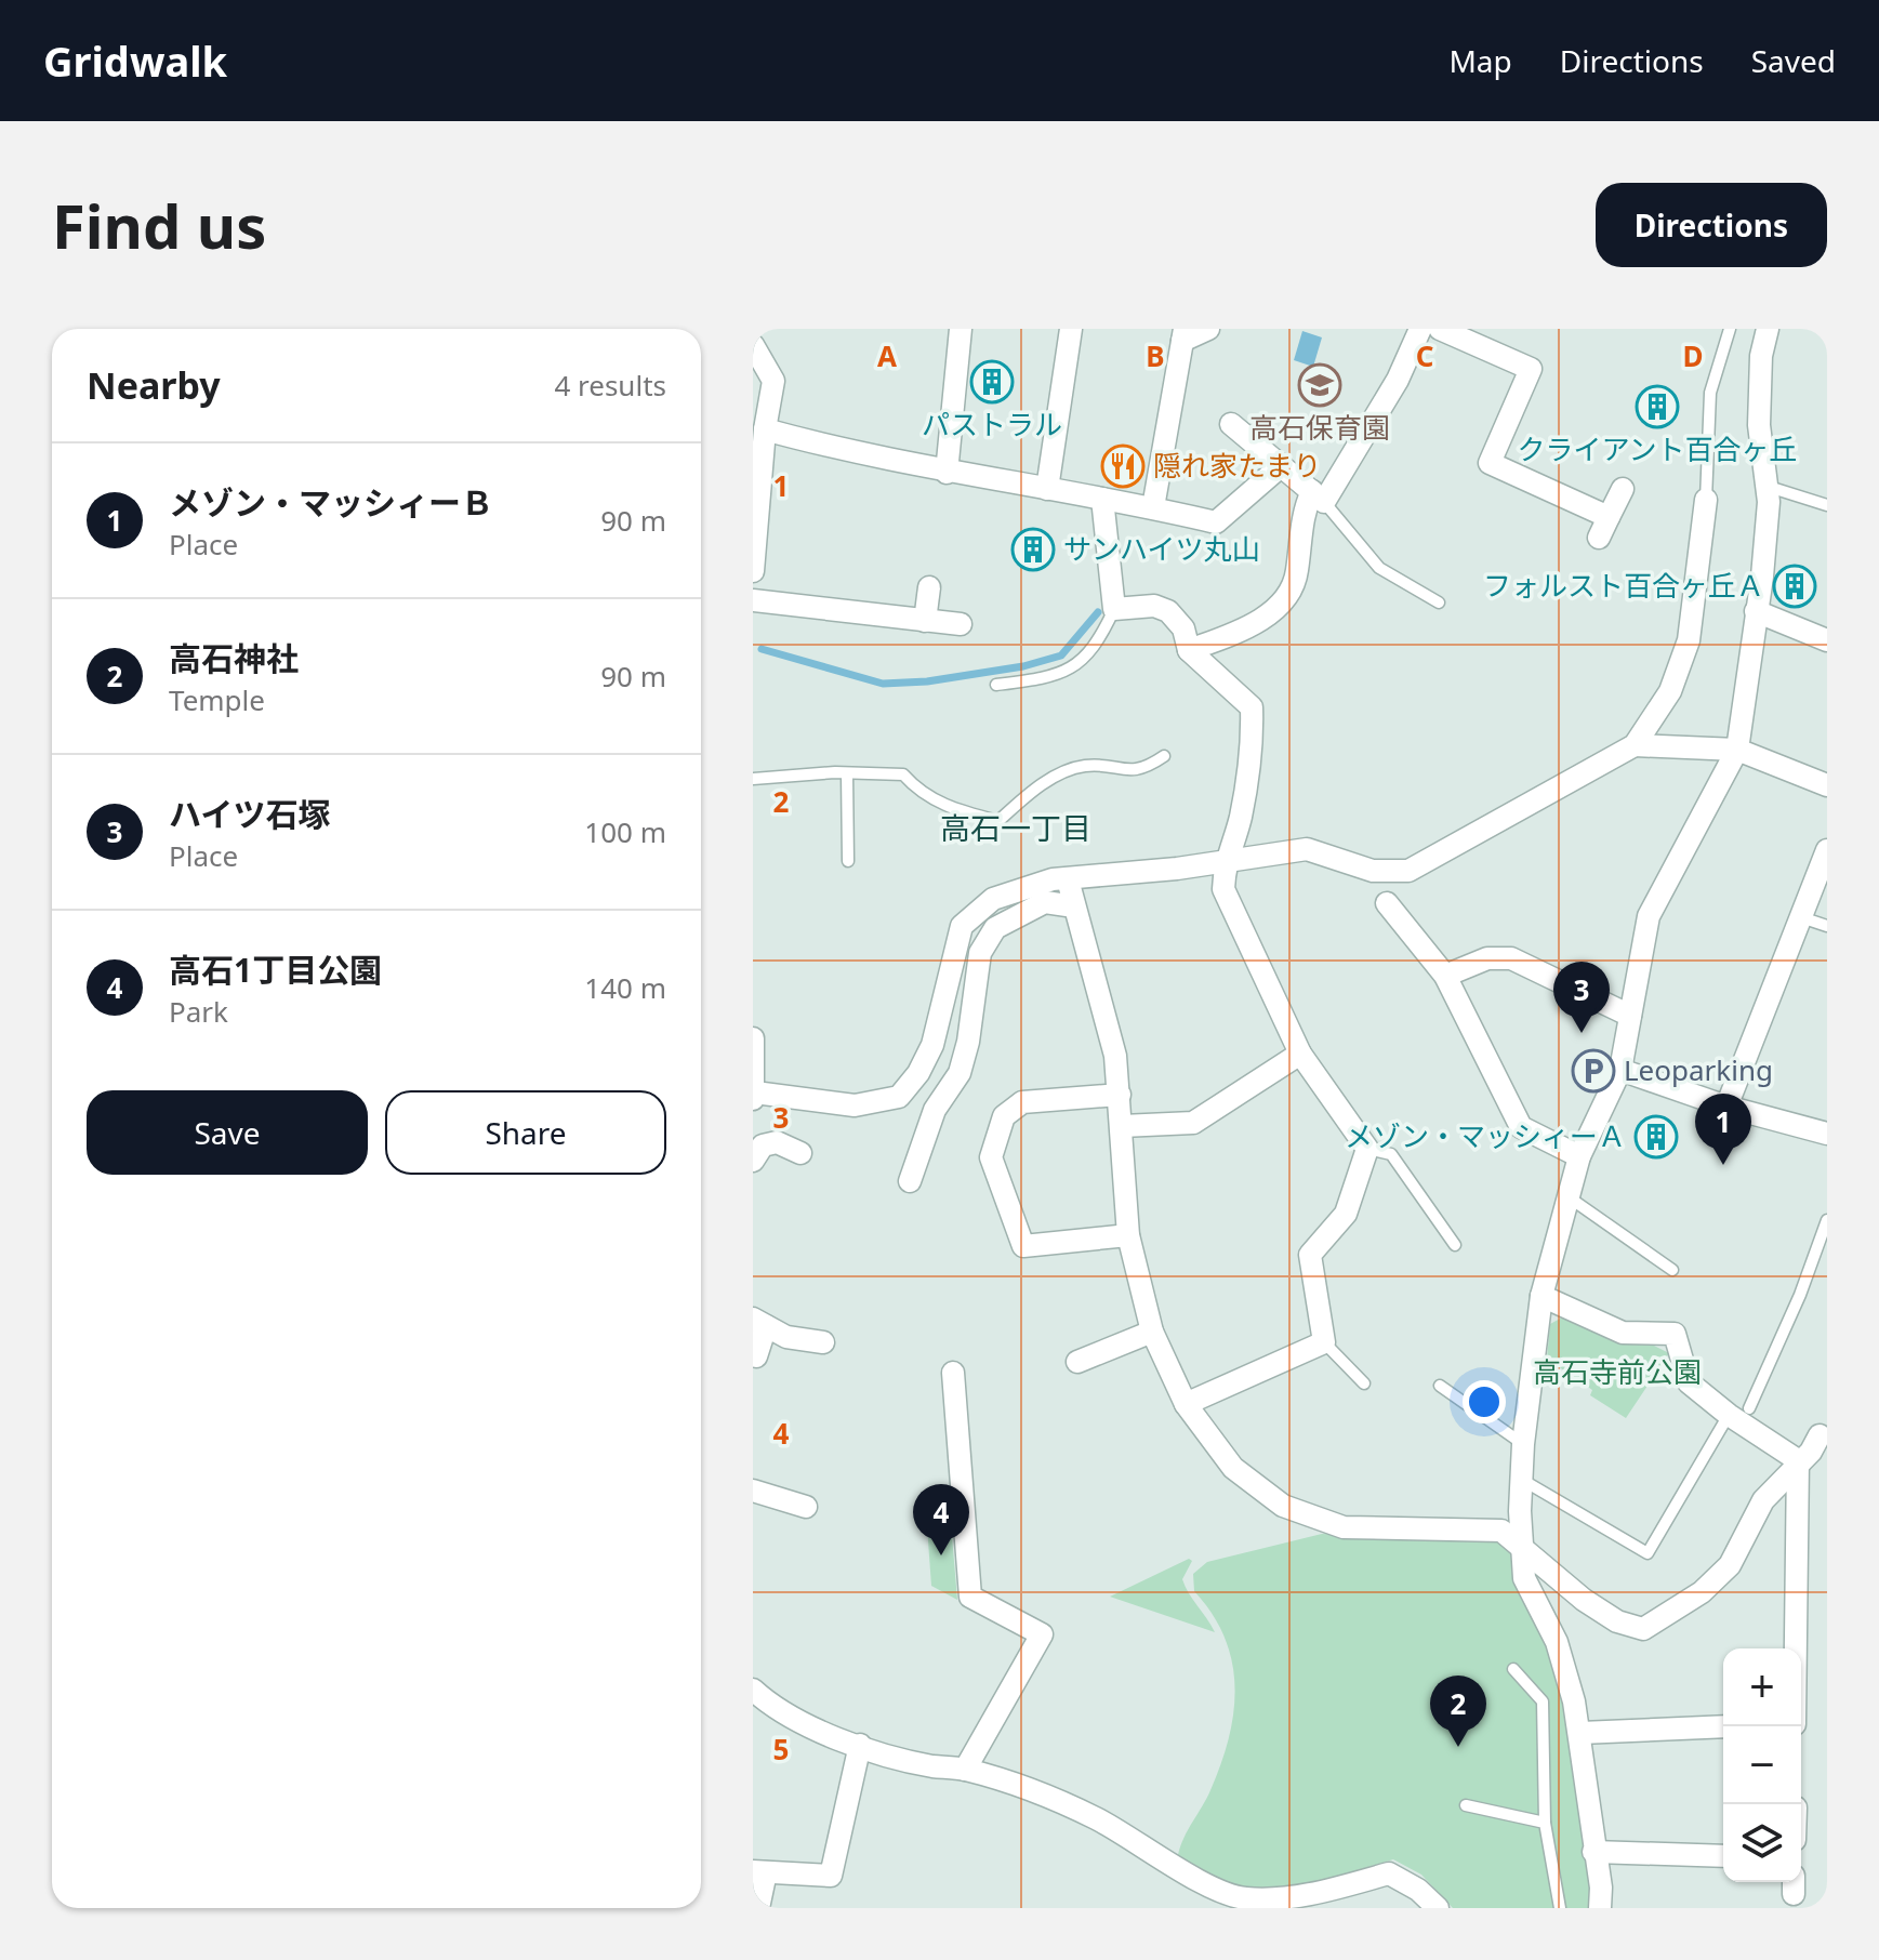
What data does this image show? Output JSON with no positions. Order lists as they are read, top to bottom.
{
  "districts": ["高石一丁目"],
  "parks": ["高石寺前公園"],
  "places": {
    "building": [
      "パストラル",
      "クライアント百合ヶ丘",
      "サンハイツ丸山",
      "フォルスト百合ヶ丘Ａ",
      "メゾン・マッシィーＡ"
    ],
    "school or university": ["高石保育園"],
    "restaurant": ["隠れ家たまり"],
    "parking": ["Leoparking"]
  },
  "page": {
    "header": "Gridwalk",
    "nav": ["Map", "Directions", "Saved"],
    "buttons": [
      "Directions",
      ["Save", "Share"]
    ],
    "title": "Find us",
    "heading": ["Nearby", "4 results"],
    "list": [
      {
        "mark": "1",
        "name": "メゾン・マッシィーＢ",
        "note": "Place",
        "value": "90 m"
      },
      {
        "mark": "2",
        "name": "高石神社",
        "note": "Temple",
        "value": "90 m"
      },
      {
        "mark": "3",
        "name": "ハイツ石塚",
        "note": "Place",
        "value": "100 m"
      },
      {
        "mark": "4",
        "name": "高石1丁目公園",
        "note": "Park",
        "value": "140 m"
      }
    ],
    "pins": [
      "3",
      "1",
      "4",
      "2"
    ],
    "map_buttons": ["+", "−"]
  },
  "grid": {
    "columns": [
      "A",
      "B",
      "C",
      "D"
    ],
    "rows": [
      "1",
      "2",
      "3",
      "4",
      "5"
    ]
  }
}
